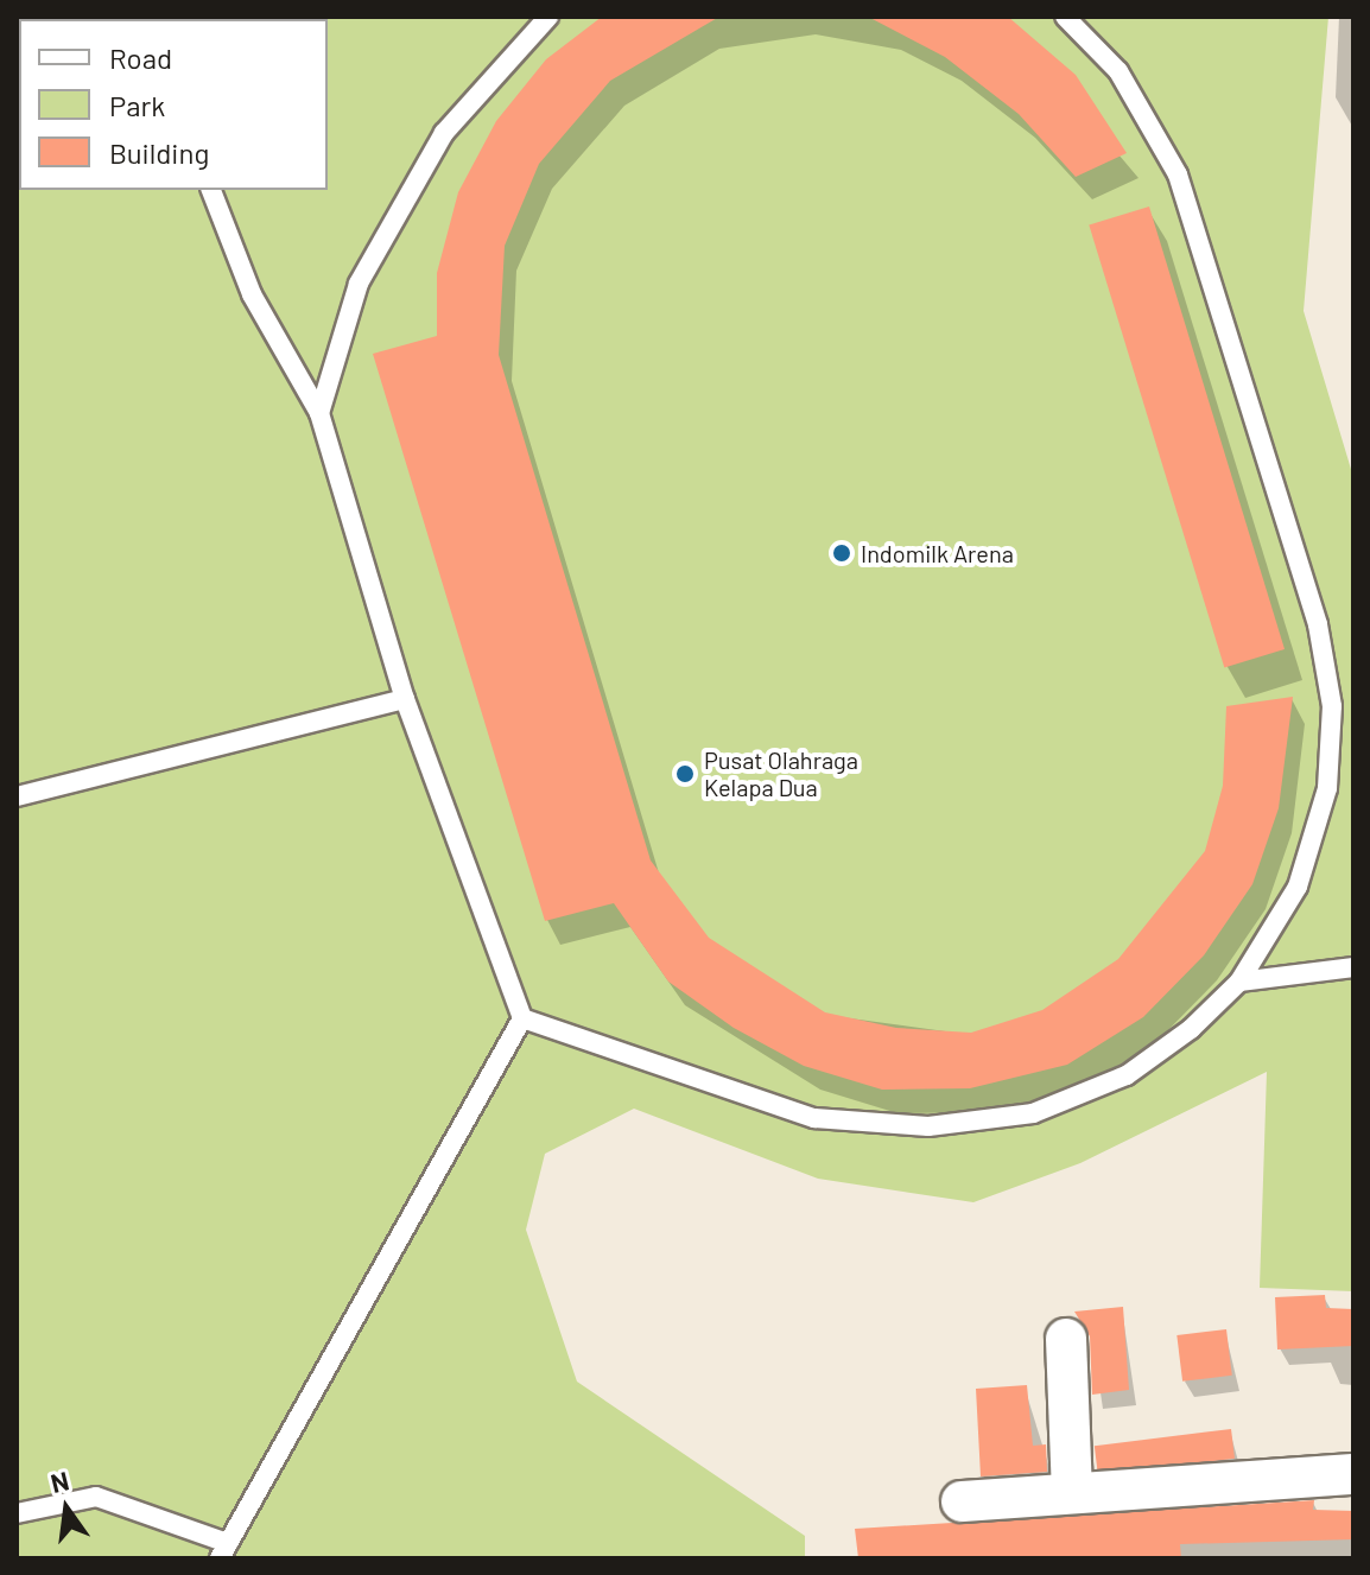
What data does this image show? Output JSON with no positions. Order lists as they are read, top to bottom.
{
  "places": ["Indomilk Arena", "Pusat Olahraga Kelapa Dua"],
  "legend": ["Road", "Park", "Building"],
  "north": "top"
}
